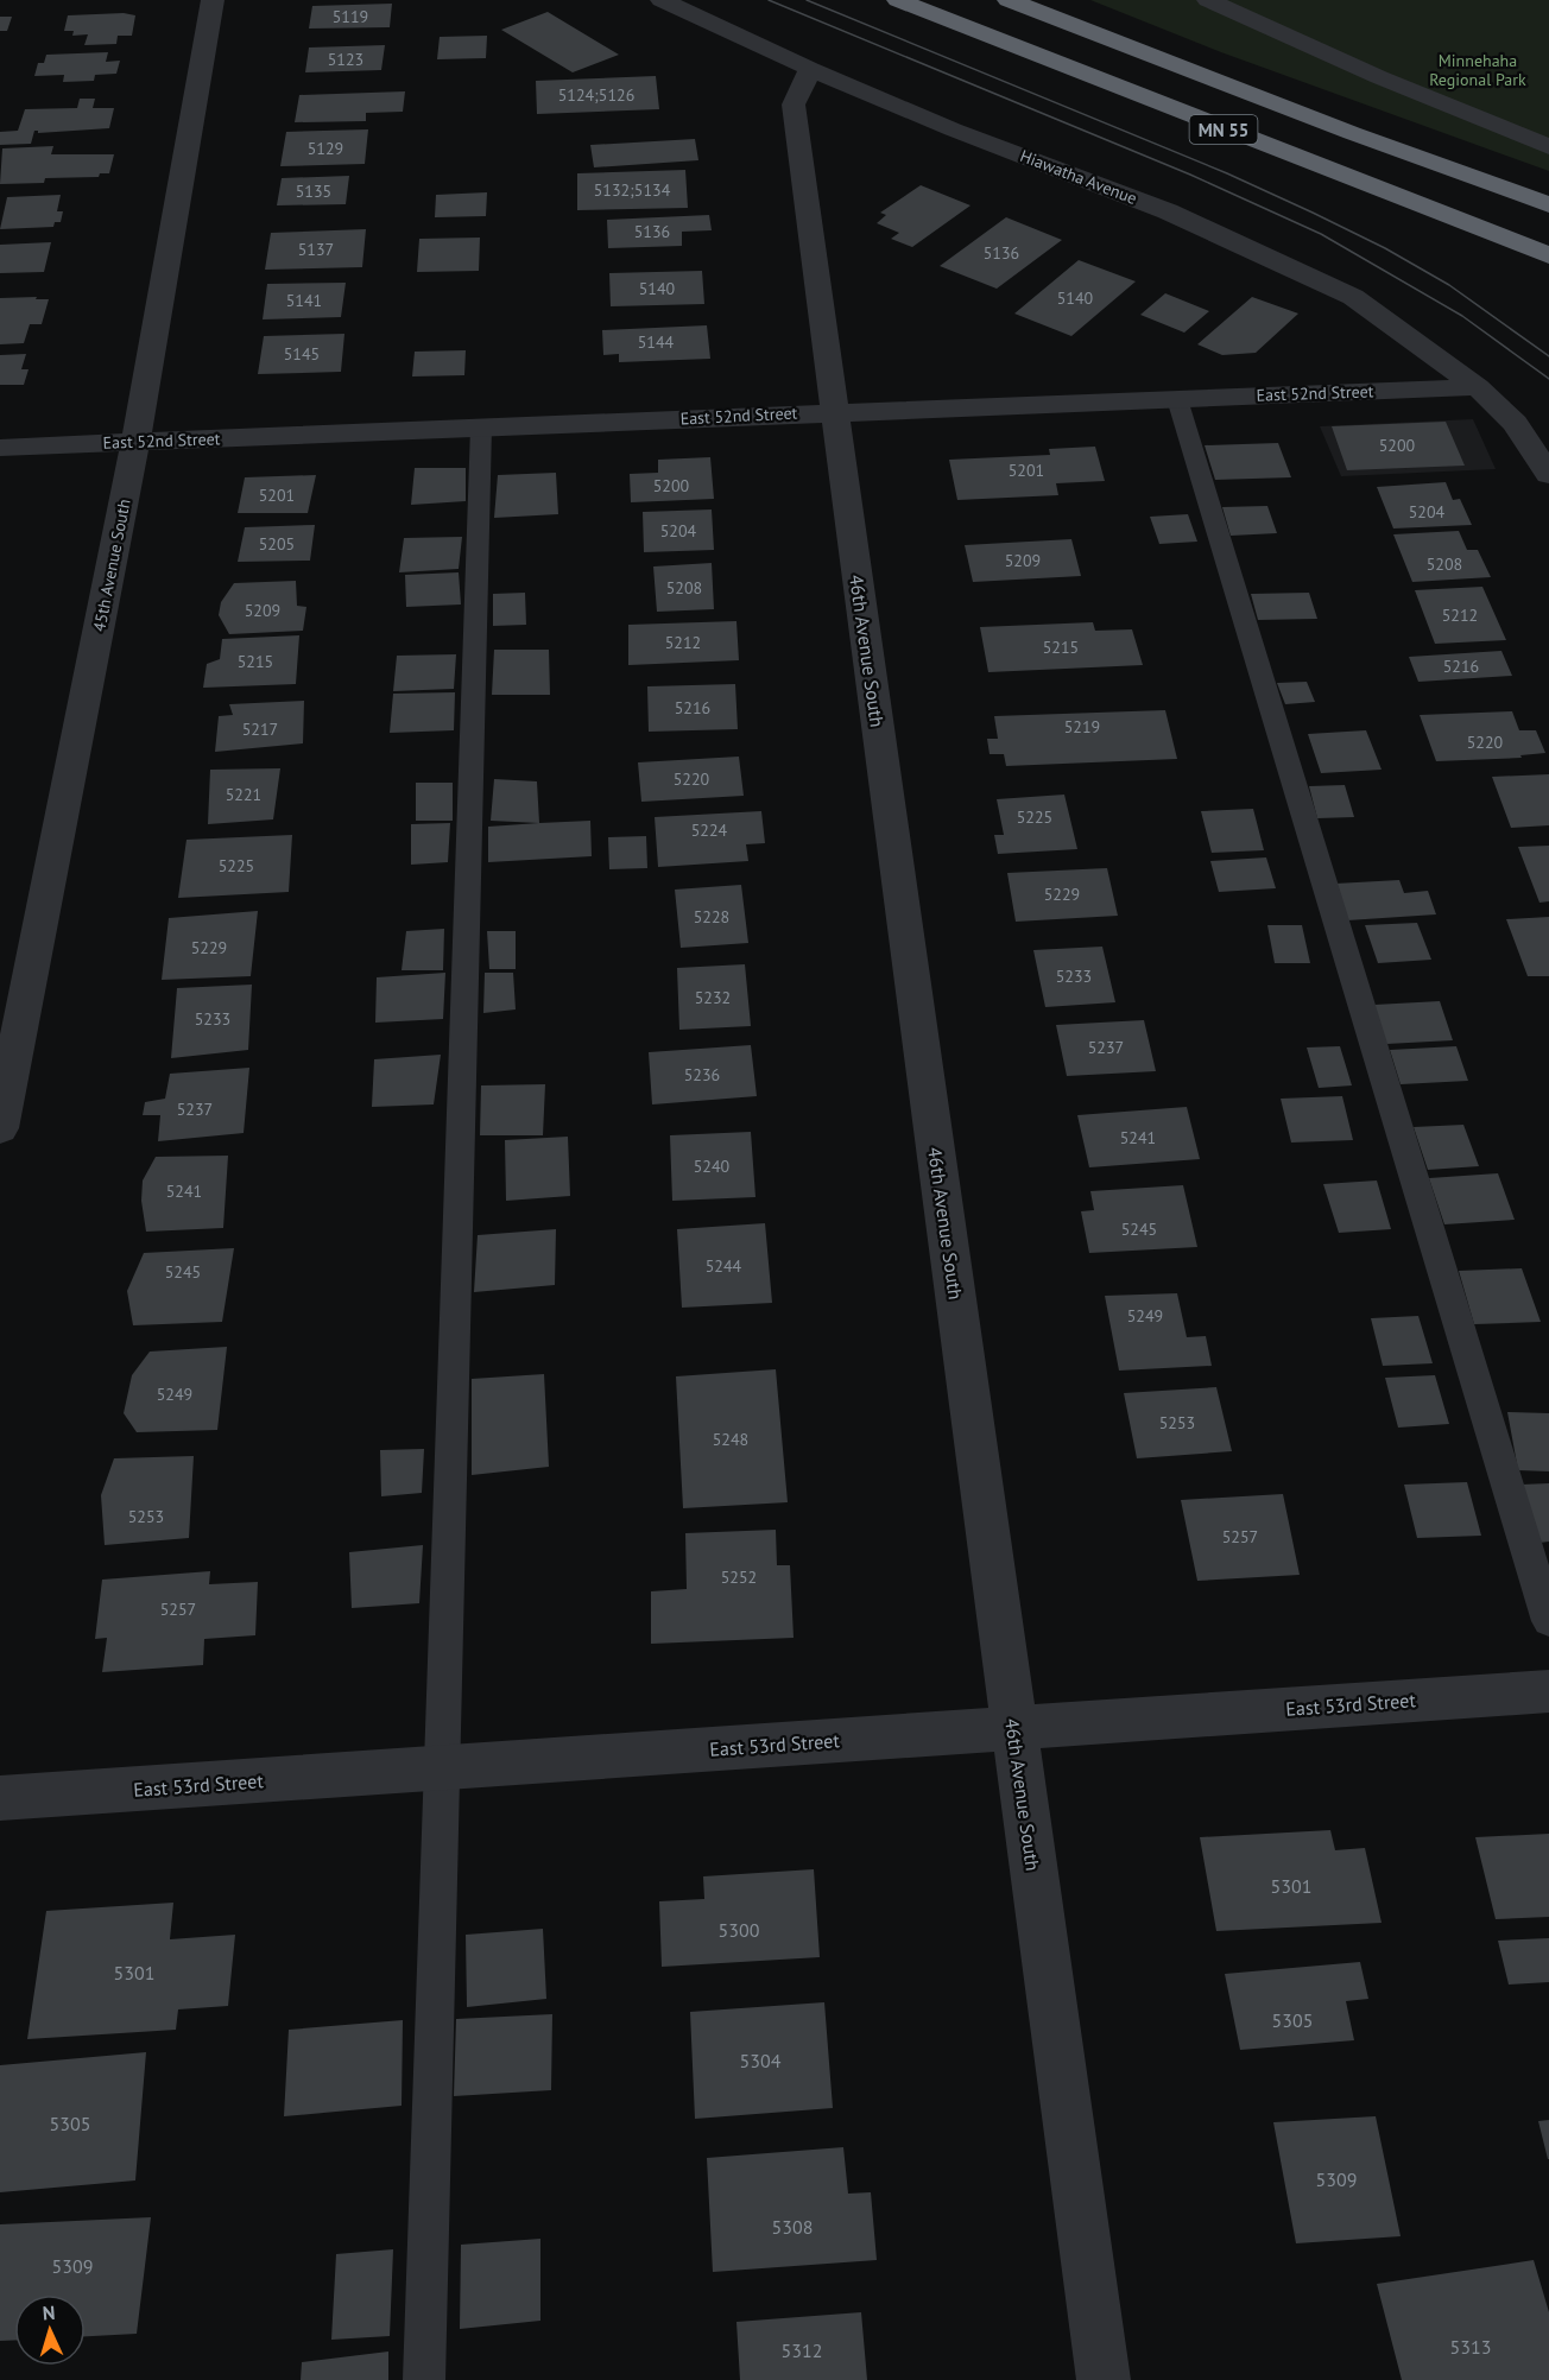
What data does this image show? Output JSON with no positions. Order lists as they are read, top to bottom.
{
  "streets": {
    "highway": ["MN 55"],
    "street": [
      "Hiawatha Avenue",
      "East 52nd Street",
      "45th Avenue South",
      "46th Avenue South",
      "East 53rd Street"
    ]
  },
  "crossings": [
    ["Hiawatha Avenue", "East 52nd Street"],
    ["Hiawatha Avenue", "46th Avenue South"],
    ["East 52nd Street", "45th Avenue South"],
    ["East 52nd Street", "46th Avenue South"],
    ["46th Avenue South", "East 53rd Street"]
  ],
  "parks": ["Minnehaha Regional Park"],
  "house_numbers": [
    "5119",
    "5123",
    "5124;5126",
    "5129",
    "5132;5134",
    "5135",
    "5136",
    "5137",
    "5136",
    "5140",
    "5140",
    "5141",
    "5144",
    "5145",
    "5200",
    "5201",
    "5200",
    "5201",
    "5204",
    "5204",
    "5205",
    "5209",
    "5208",
    "5208",
    "5209",
    "5212",
    "5212",
    "5215",
    "5215",
    "5216",
    "5216",
    "5219",
    "5217",
    "5220",
    "5220",
    "5221",
    "5225",
    "5224",
    "5225",
    "5229",
    "5228",
    "5229",
    "5233",
    "5232",
    "5233",
    "5237",
    "5236",
    "5237",
    "5241",
    "5240",
    "5241",
    "5245",
    "5244",
    "5245",
    "5249",
    "5249",
    "5253",
    "5248",
    "5253",
    "5257",
    "5252",
    "5257",
    "5301",
    "5300",
    "5301",
    "5305",
    "5304",
    "5305",
    "5309",
    "5308",
    "5309",
    "5313",
    "5312"
  ],
  "north": "top"
}
